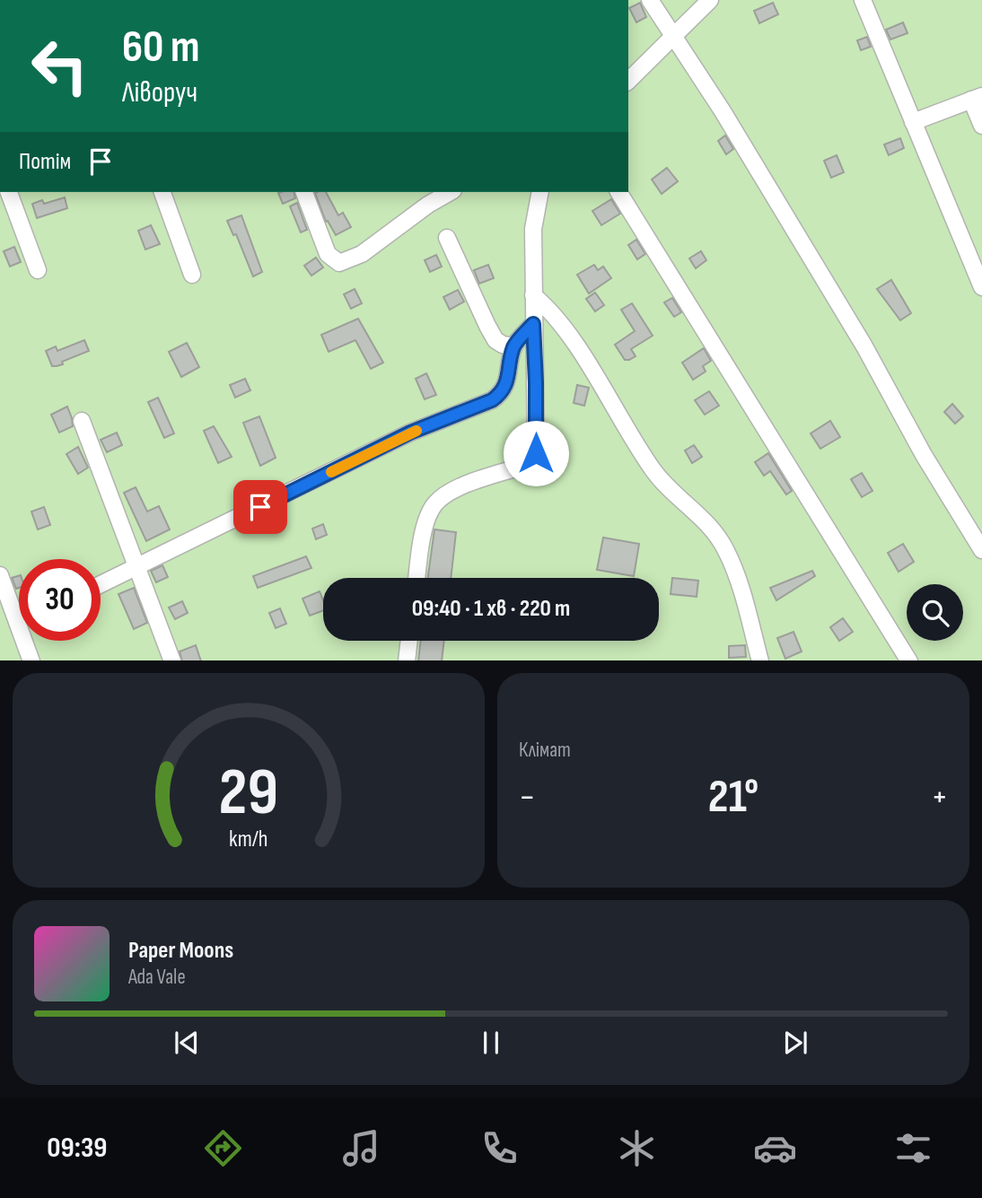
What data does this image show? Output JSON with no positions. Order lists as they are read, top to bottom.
{
  "page": {
    "turn": ["60 m", "Ліворуч"],
    "then": "Потім",
    "limit": "30",
    "trip": "09:40 · 1 хв · 220 m",
    "tile": "Клімат",
    "heat": ["−", "21°", "+"],
    "song": ["Paper Moons", "Ada Vale"],
    "tabs": "09:39",
    "gauge": ["29", "km/h"]
  }
}
